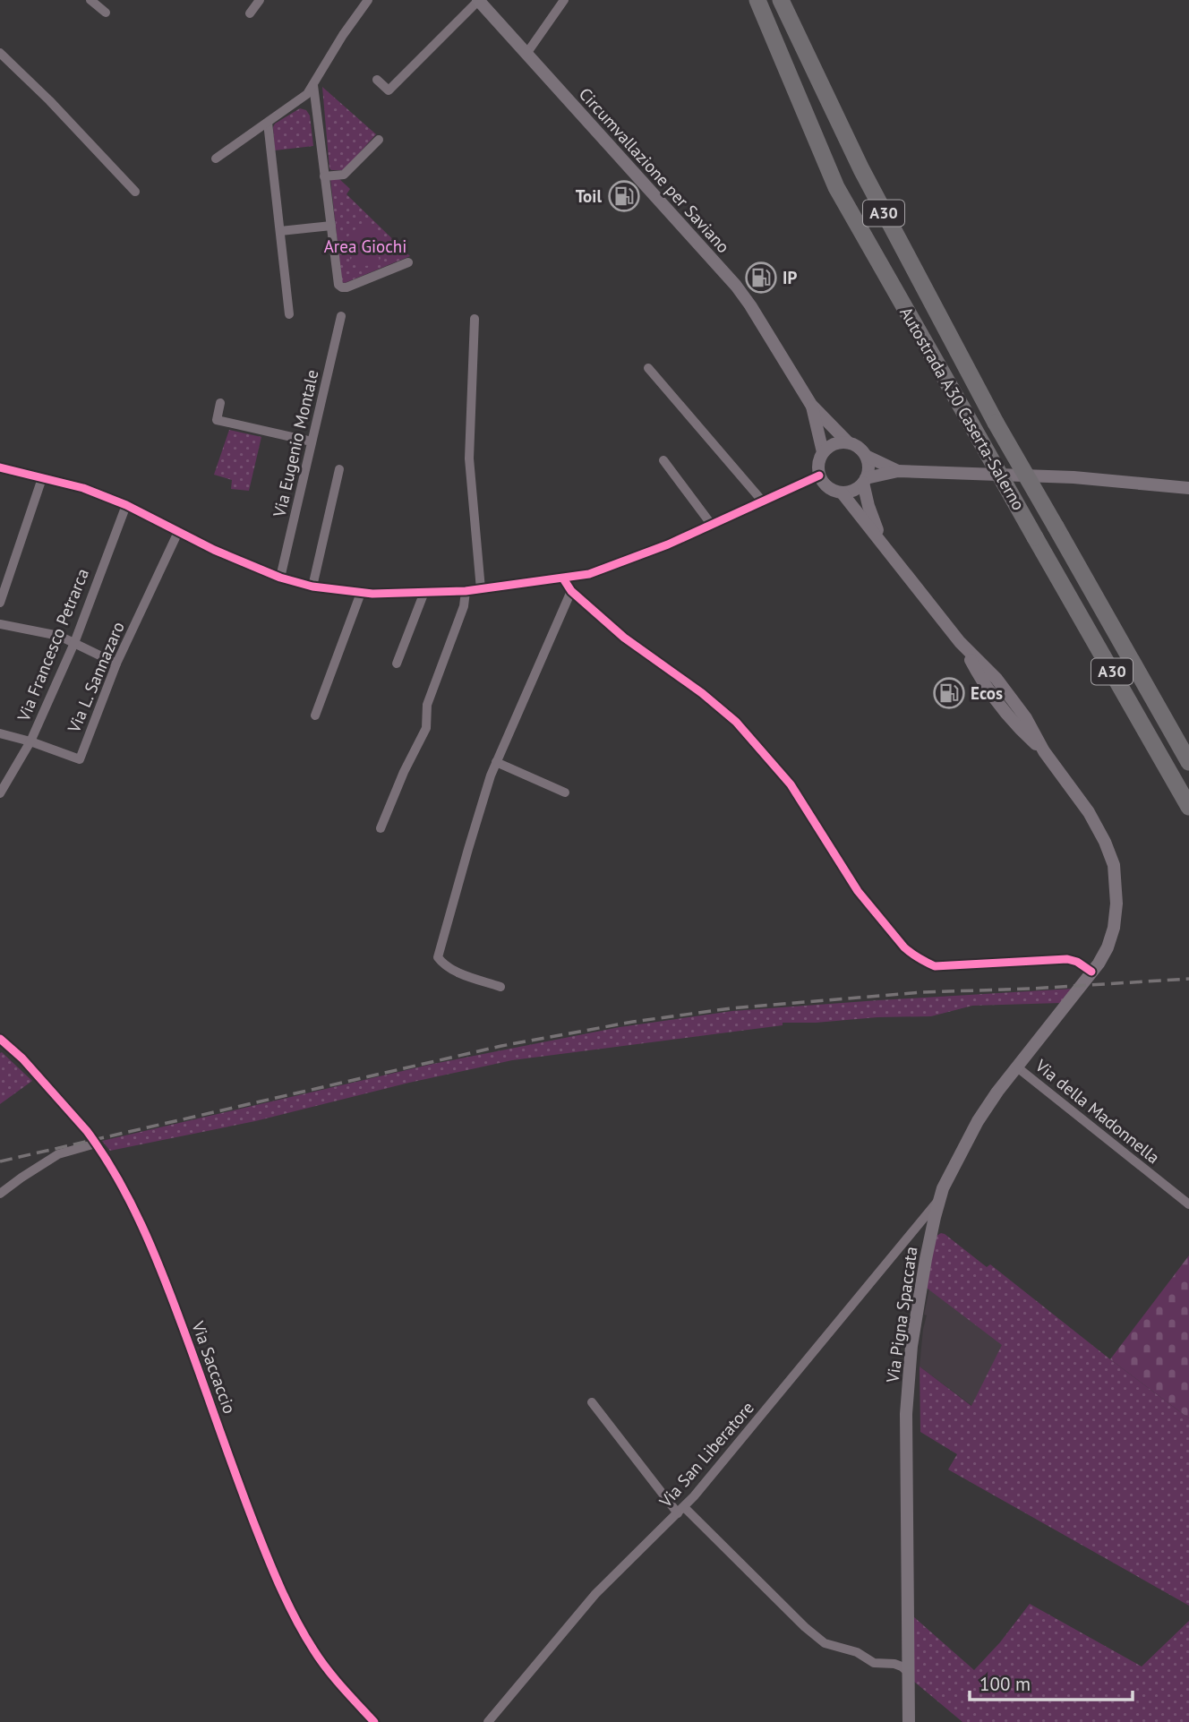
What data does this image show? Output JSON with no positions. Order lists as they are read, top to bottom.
{
  "streets": {
    "highway": ["A30", "Autostrada A30 Caserta-Salerno"],
    "main road": ["Circumvallazione per Saviano", "Via Pigna Spaccata"],
    "street": [
      "Via Eugenio Montale",
      "Via Francesco Petrarca",
      "Via L. Sannazaro",
      "Via della Madonnella",
      "Via Saccaccio",
      "Via San Liberatore"
    ]
  },
  "crossings": [
    ["Circumvallazione per Saviano", "Via Pigna Spaccata"],
    ["Via Francesco Petrarca", "Via L. Sannazaro"],
    ["Via della Madonnella", "Via Pigna Spaccata"],
    ["Via Pigna Spaccata", "Via San Liberatore"]
  ],
  "parks": ["Area Giochi"],
  "places": {
    "fuel station": ["Toil", "IP", "Ecos"]
  },
  "scale_bar": "100 m"
}
